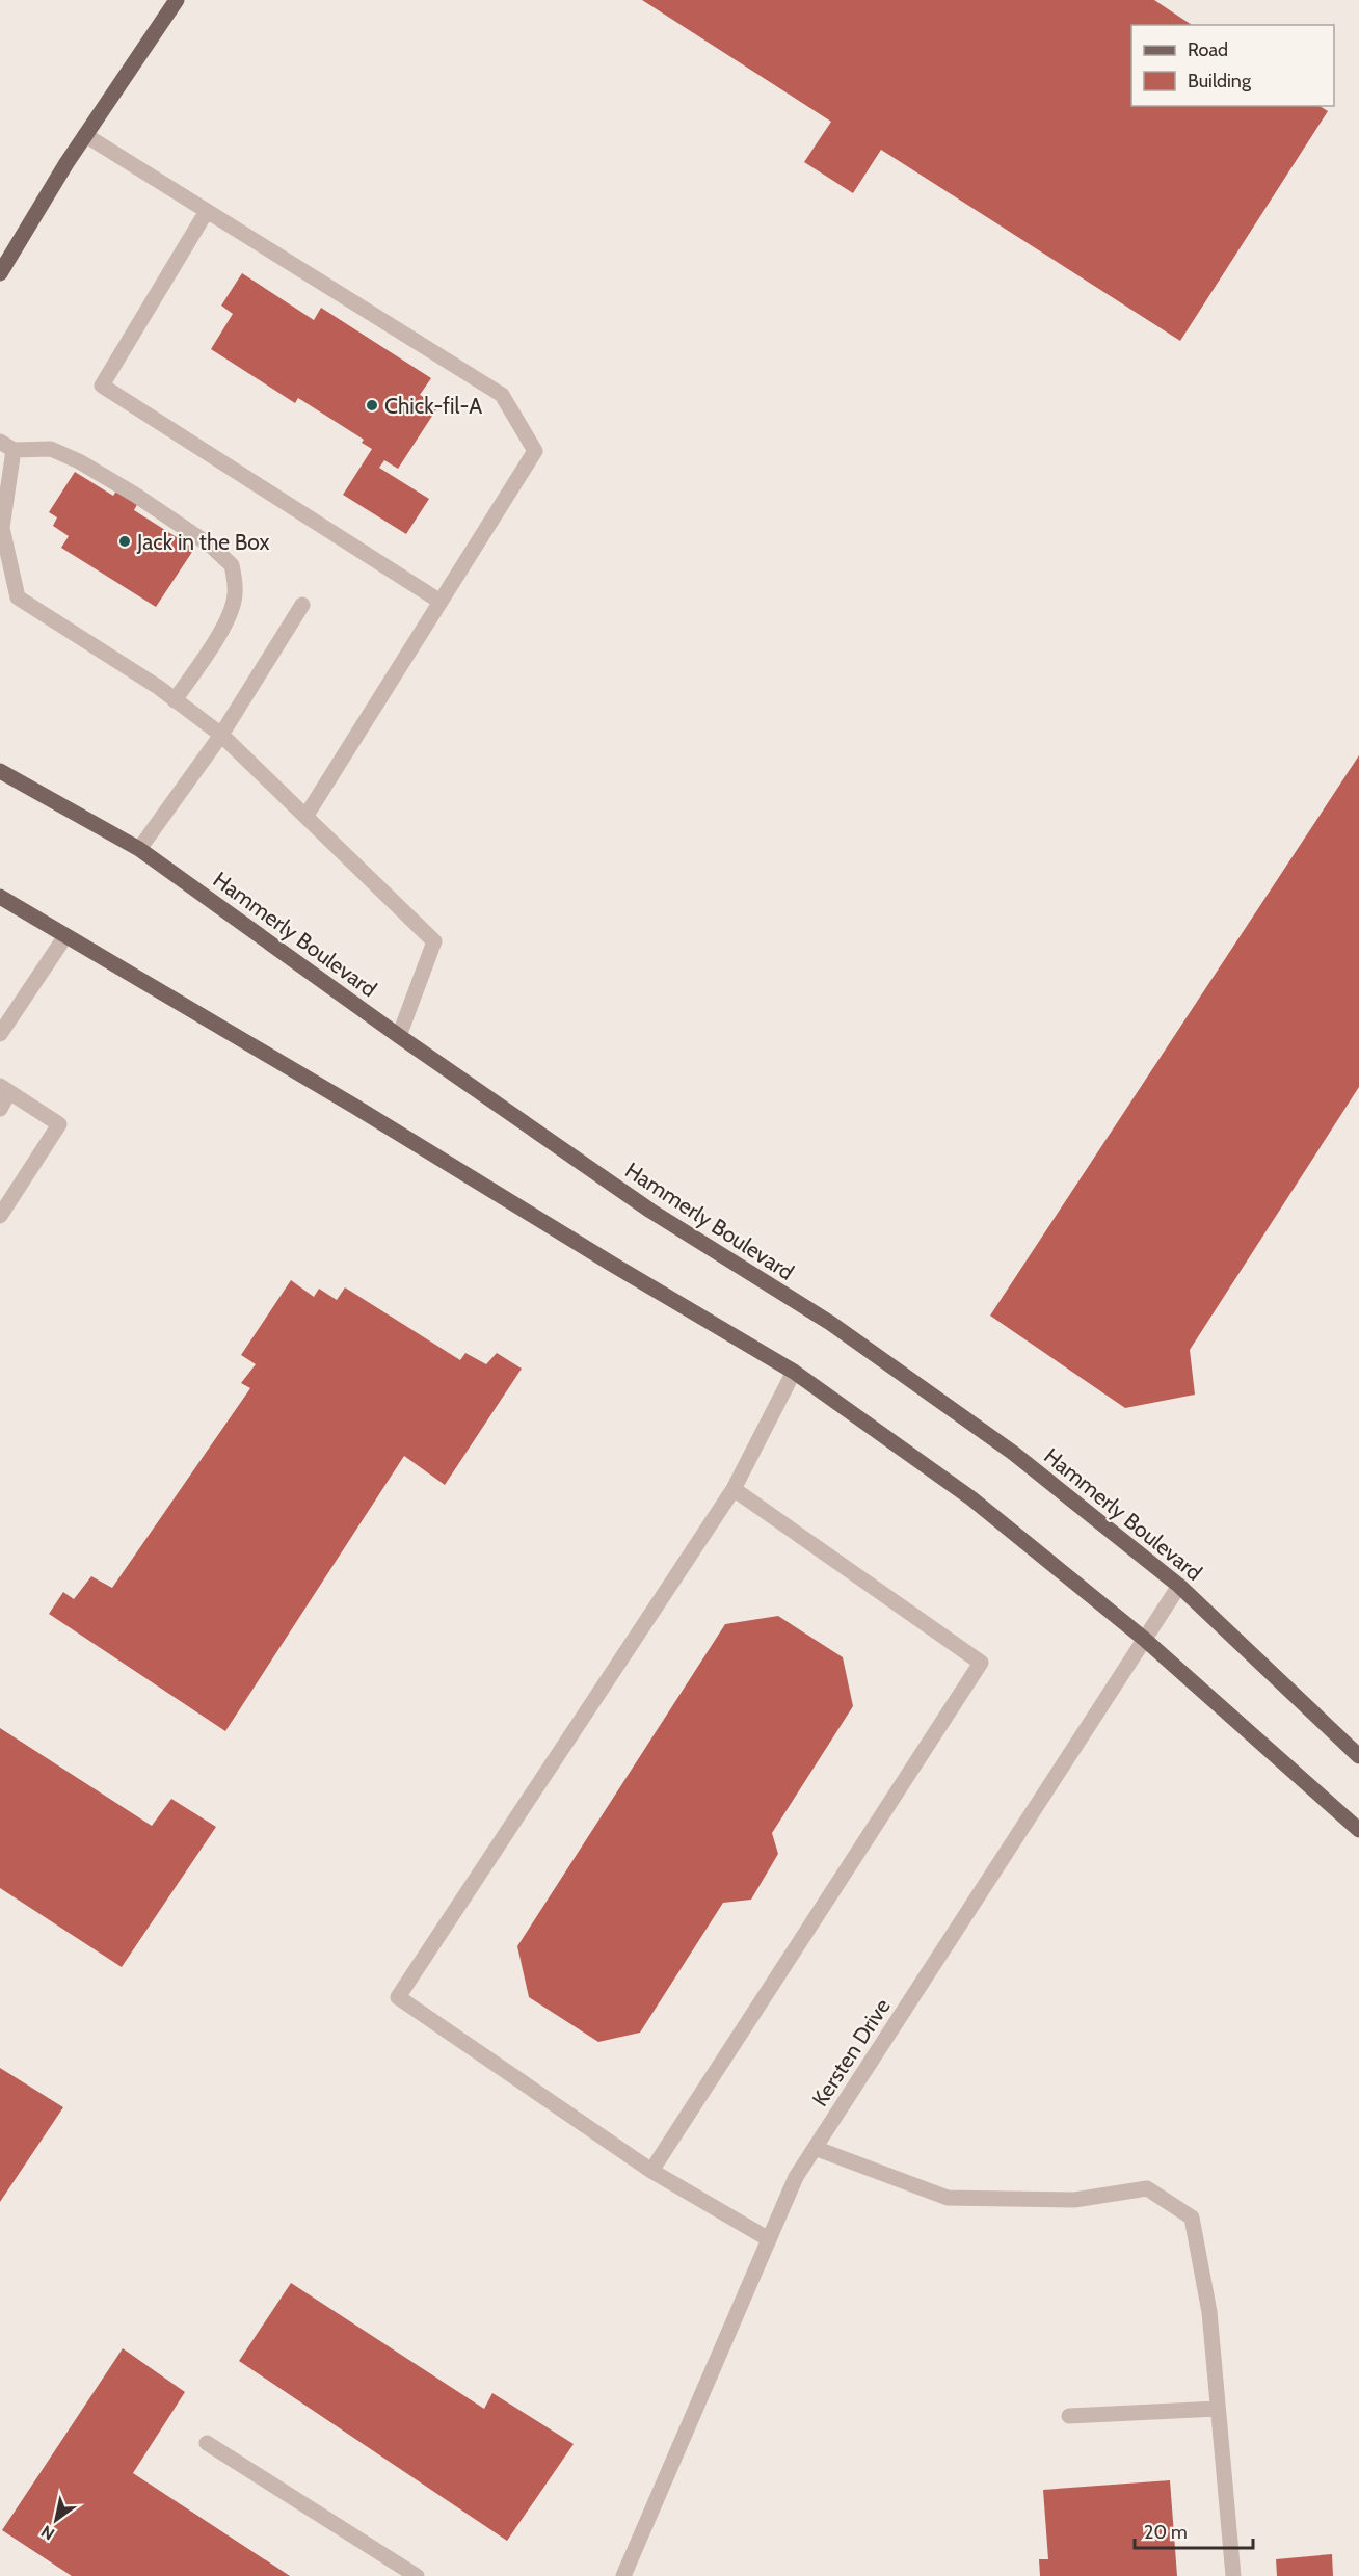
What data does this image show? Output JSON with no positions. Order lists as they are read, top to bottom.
{
  "streets": {
    "main road": ["Hammerly Boulevard"],
    "street": ["Kersten Drive"]
  },
  "crossings": [
    ["Hammerly Boulevard", "Kersten Drive"]
  ],
  "places": ["Chick-fil-A", "Jack in the Box"],
  "legend": ["Road", "Building"],
  "scale_bar": "20 m",
  "north": "bottom left"
}
